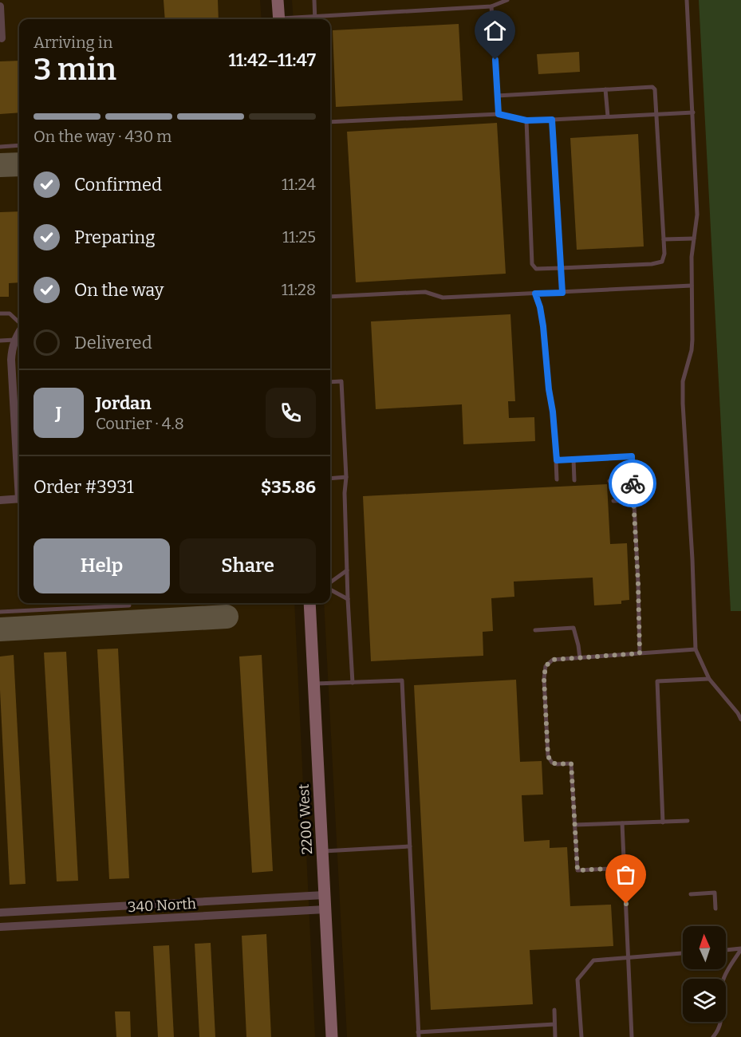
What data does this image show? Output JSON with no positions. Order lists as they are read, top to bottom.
{
  "streets": {
    "street": ["2200 West", "340 North"]
  },
  "crossings": [
    ["2200 West", "340 North"]
  ],
  "north": "top",
  "page": {
    "heading": ["3 min", "Arriving in", "11:42–11:47"],
    "panel": [
      "Jordan",
      "Courier · 4.8",
      "Order #3931",
      "$35.86"
    ],
    "bar": "On the way · 430 m",
    "list": [
      ["Confirmed", "11:24"],
      ["Preparing", "11:25"],
      ["On the way", "11:28"],
      "Delivered"
    ],
    "round": "J",
    "buttons": ["Help", "Share"]
  }
}
